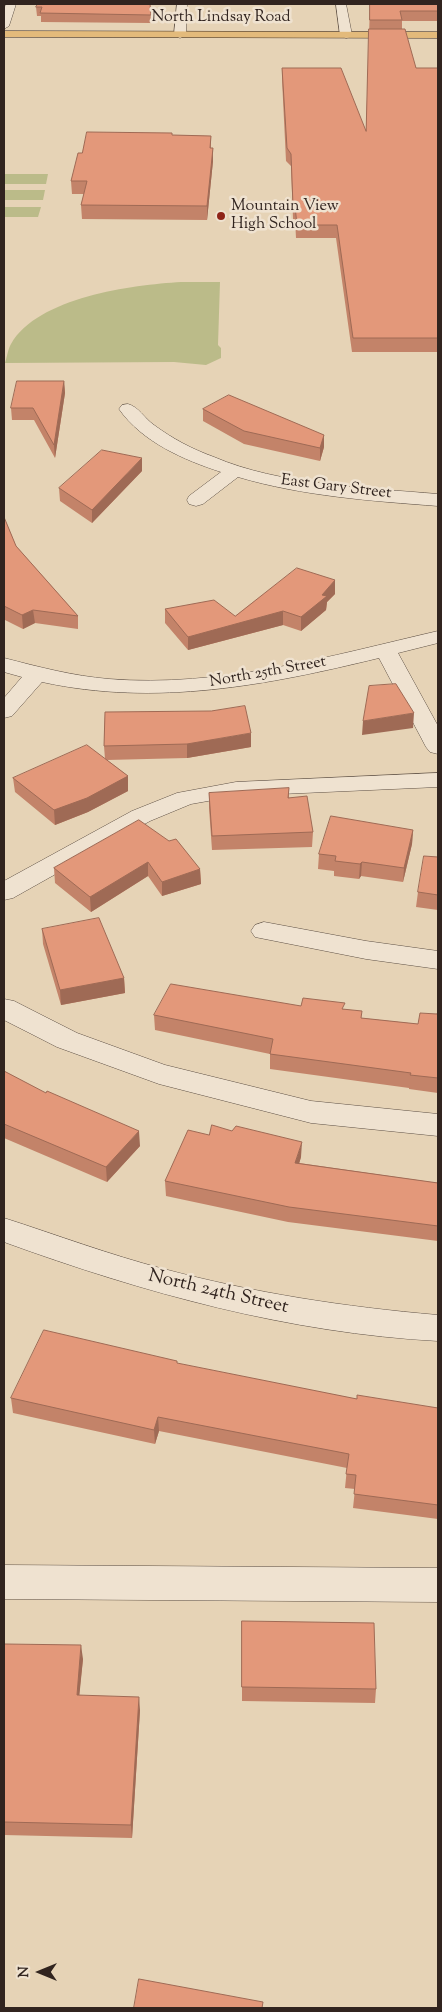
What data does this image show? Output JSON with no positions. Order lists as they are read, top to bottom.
{
  "streets": {
    "main road": ["North Lindsay Road"],
    "street": ["East Gary Street", "North 25th Street", "North 24th Street"]
  },
  "places": ["Mountain View High School"],
  "north": "left"
}
